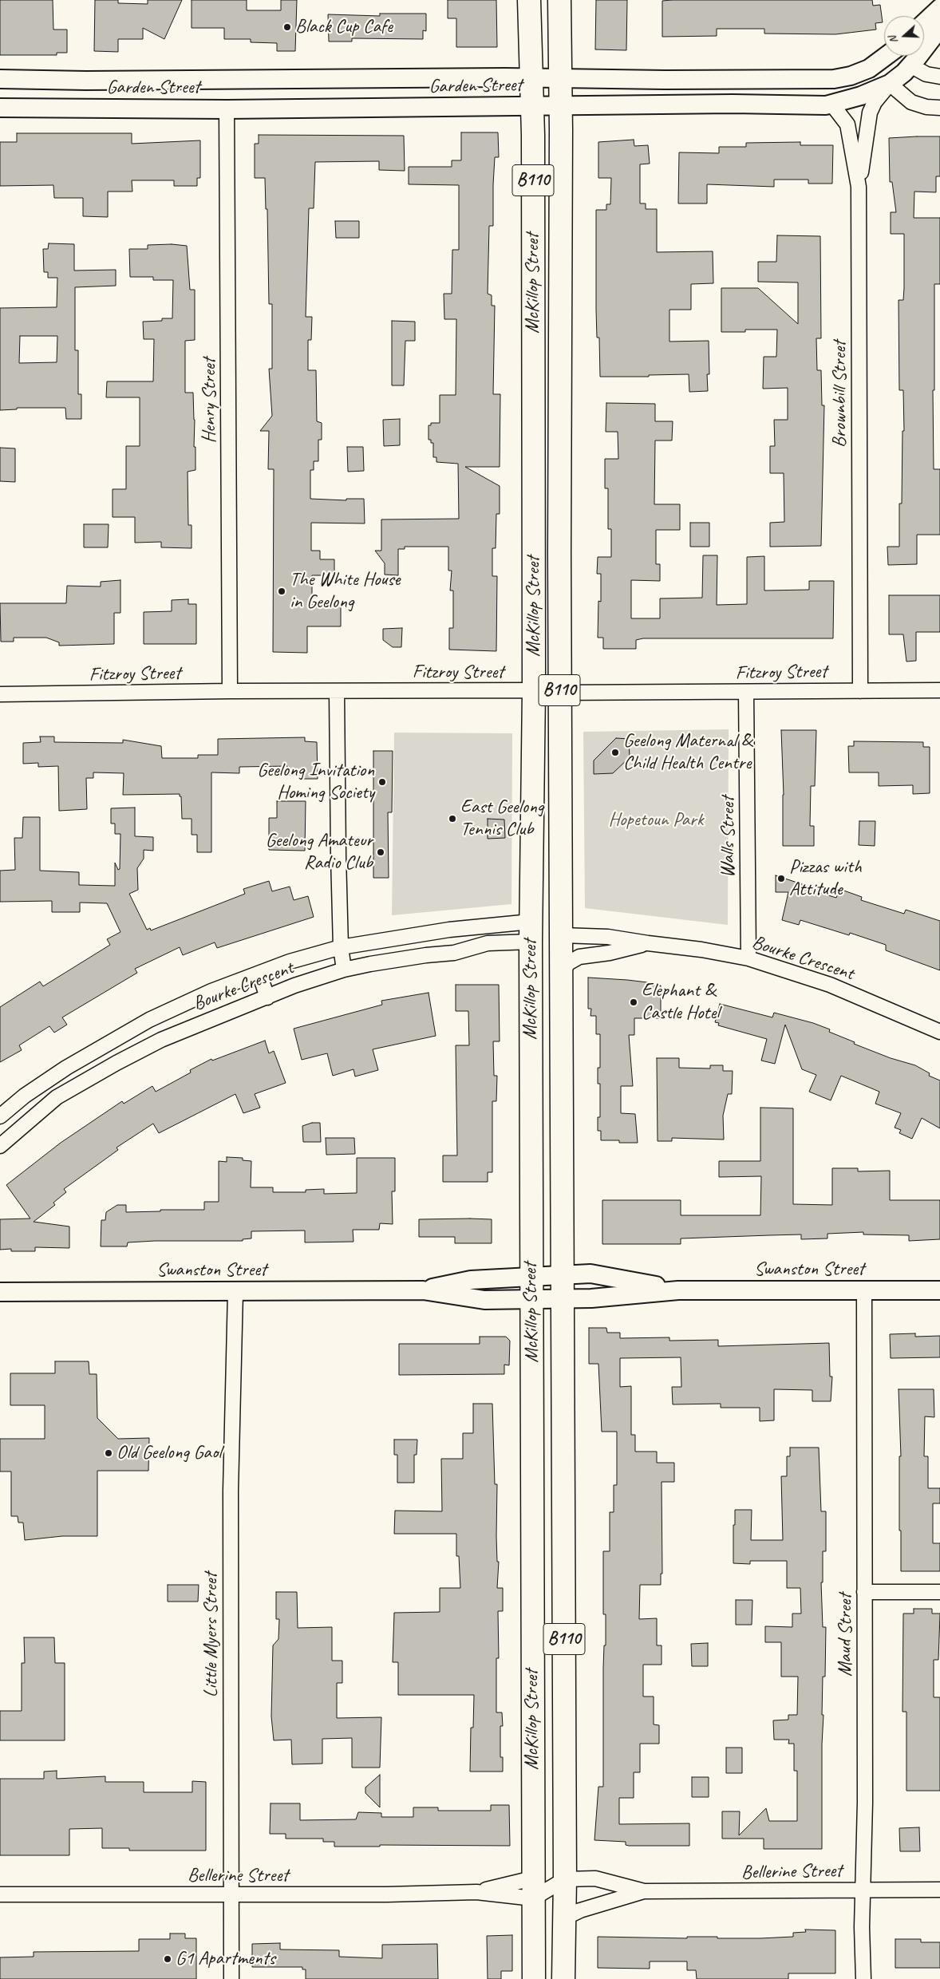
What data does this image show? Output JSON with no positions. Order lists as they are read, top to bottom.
{
  "streets": {
    "highway": ["B110", "McKillop Street"],
    "street": [
      "Garden Street",
      "Brownbill Street",
      "Henry Street",
      "Fitzroy Street",
      "Walls Street",
      "Bourke Crescent",
      "Swanston Street",
      "Little Myers Street",
      "Maud Street",
      "Bellerine Street"
    ]
  },
  "crossings": [
    ["Garden Street", "McKillop Street"],
    ["Garden Street", "Brownbill Street"],
    ["Garden Street", "Henry Street"],
    ["McKillop Street", "Fitzroy Street"],
    ["McKillop Street", "Bourke Crescent"],
    ["McKillop Street", "Swanston Street"],
    ["McKillop Street", "Bellerine Street"],
    ["Brownbill Street", "Fitzroy Street"],
    ["Henry Street", "Fitzroy Street"],
    ["Fitzroy Street", "Walls Street"],
    ["Walls Street", "Bourke Crescent"],
    ["Swanston Street", "Little Myers Street"],
    ["Swanston Street", "Maud Street"],
    ["Little Myers Street", "Bellerine Street"],
    ["Maud Street", "Bellerine Street"]
  ],
  "parks": ["Hopetoun Park"],
  "places": [
    "Black Cup Cafe",
    "The White House in Geelong",
    "Geelong Maternal & Child Health Centre",
    "Geelong Invitation Homing Society",
    "East Geelong Tennis Club",
    "Geelong Amateur Radio Club",
    "Pizzas with Attitude",
    "Elephant & Castle Hotel",
    "Old Geelong Gaol",
    "G1 Apartments"
  ],
  "north": "left"
}
